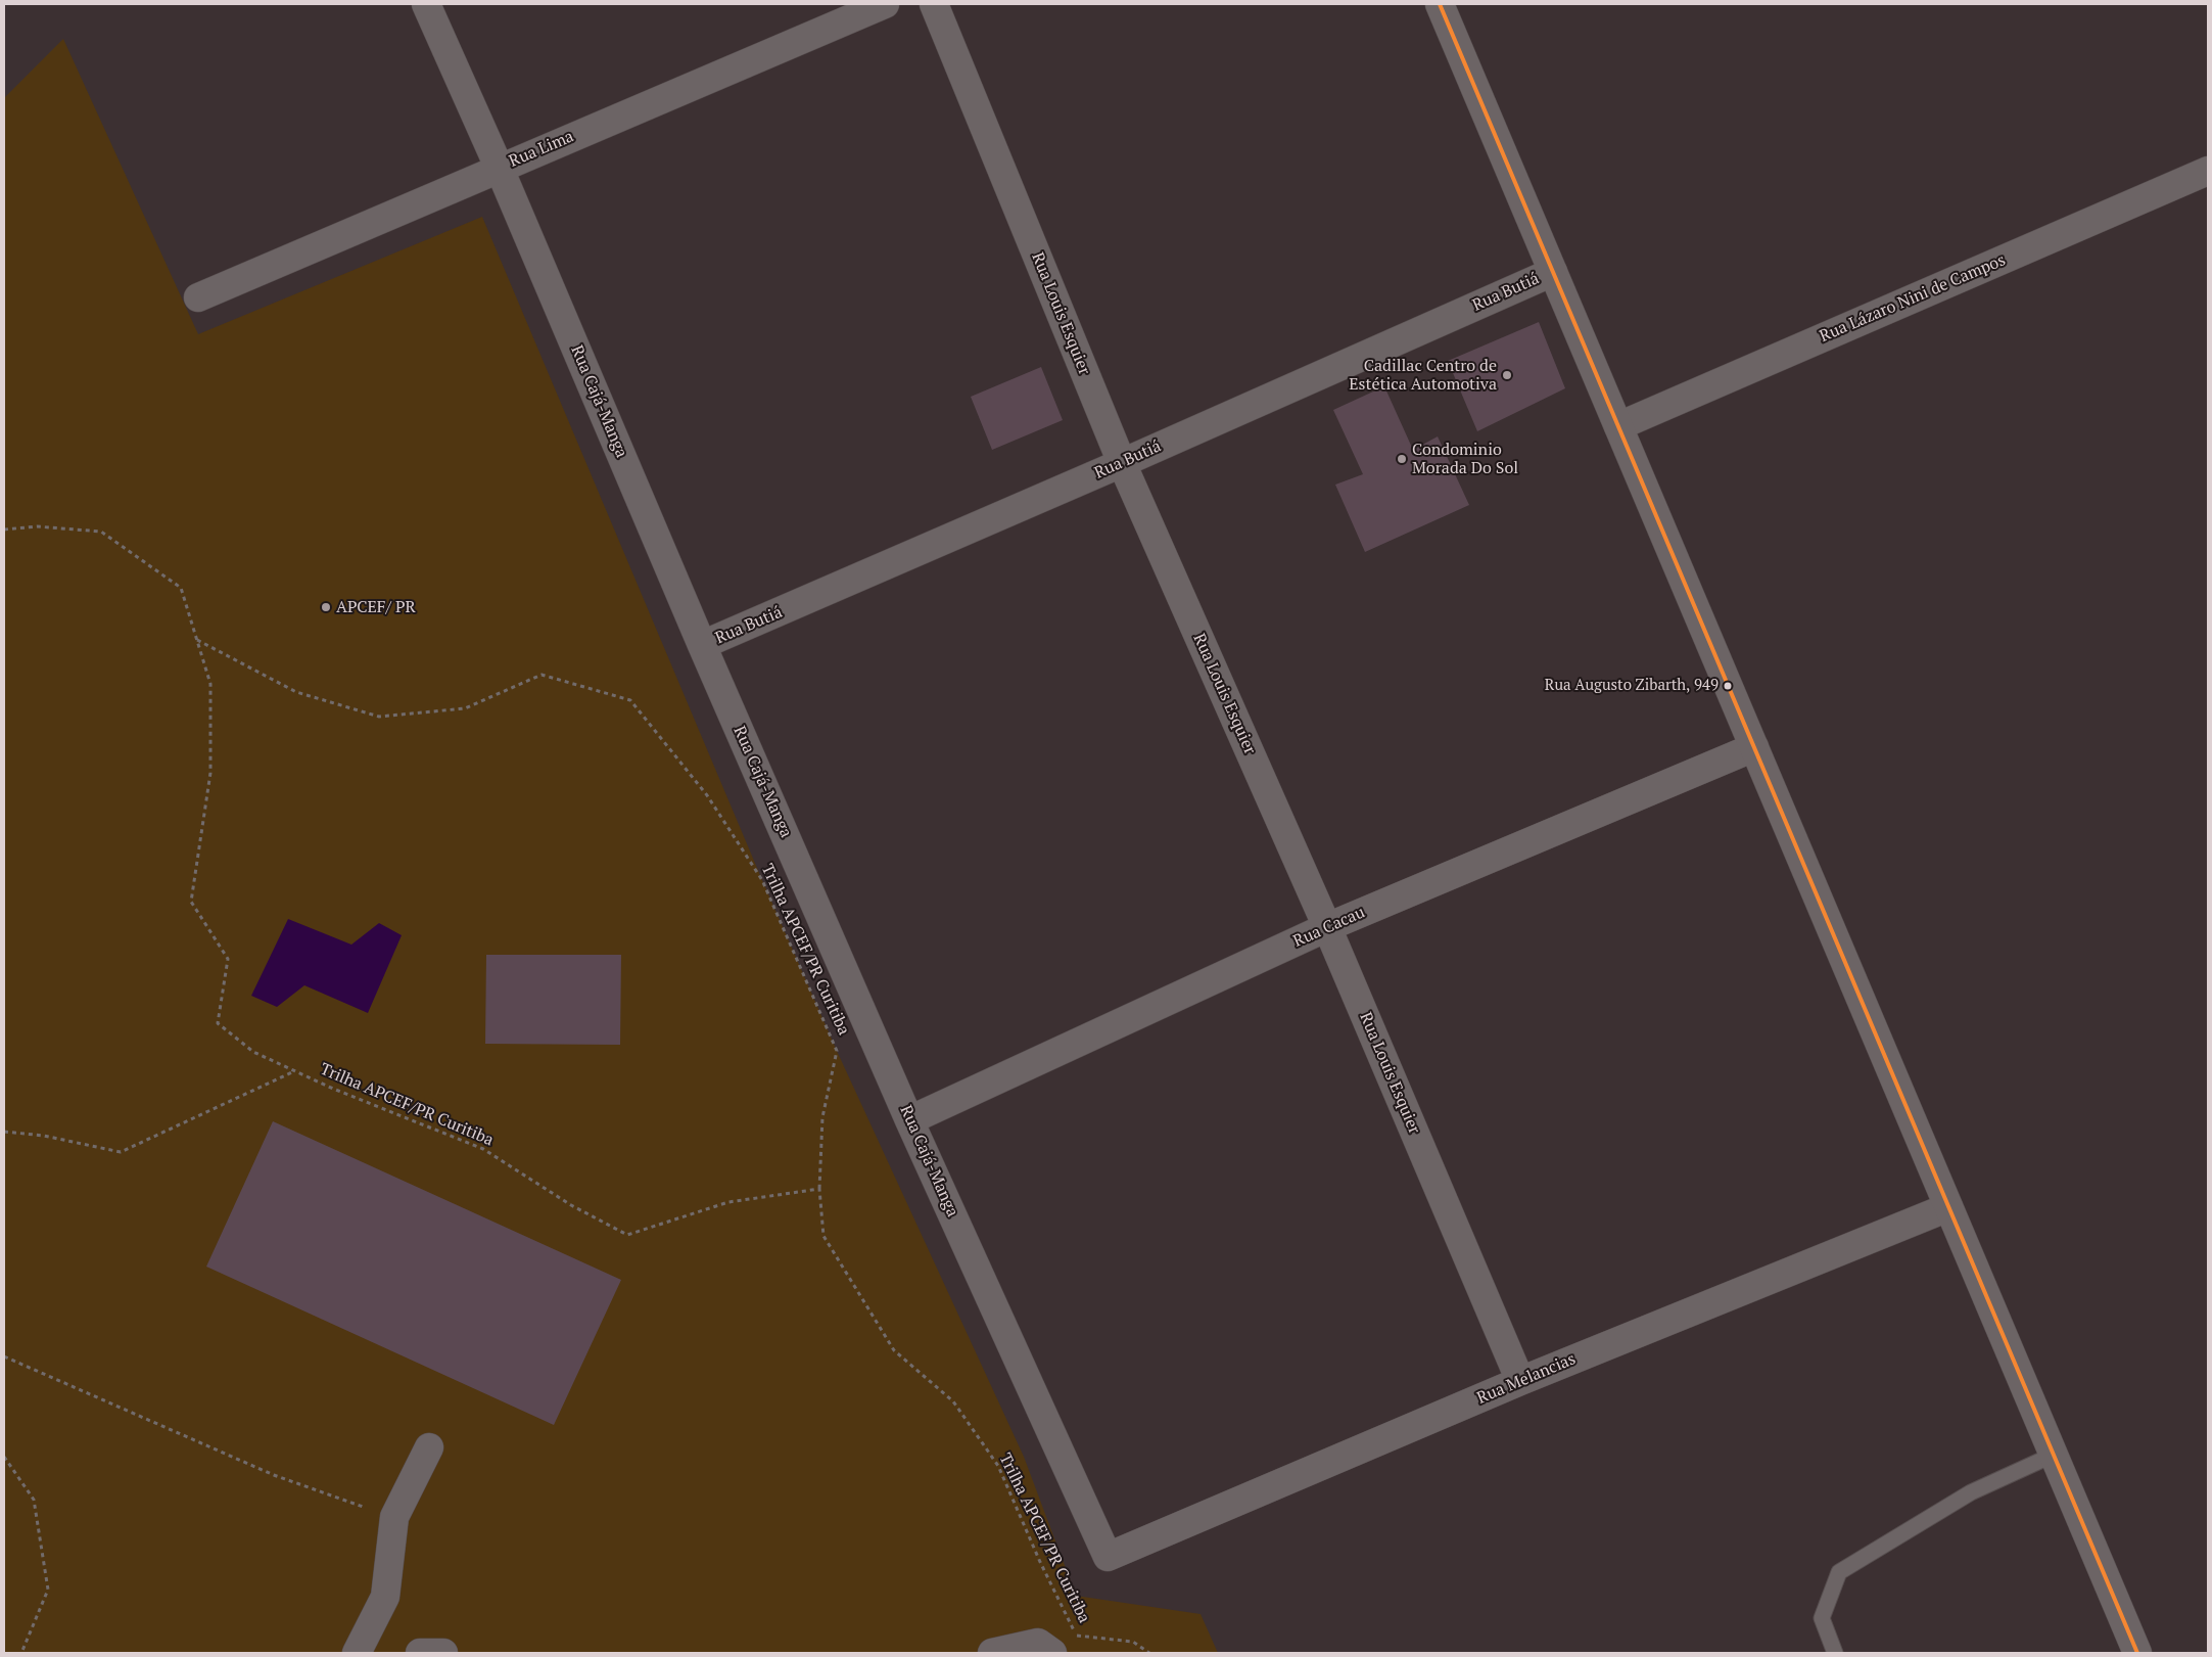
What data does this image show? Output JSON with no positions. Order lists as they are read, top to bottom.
{
  "streets": {
    "street": [
      "Rua Lima",
      "Rua Butiá",
      "Rua Lázaro Nini de Campos",
      "Rua Louis Esquier",
      "Rua Cajá-Manga",
      "Rua Cacau",
      "Rua Melancias"
    ],
    "path": ["Trilha APCEF/PR Curitiba"]
  },
  "crossings": [
    ["Rua Lima", "Rua Cajá-Manga"],
    ["Rua Butiá", "Rua Louis Esquier"],
    ["Rua Butiá", "Rua Cajá-Manga"],
    ["Rua Louis Esquier", "Rua Cacau"],
    ["Rua Louis Esquier", "Rua Melancias"],
    ["Rua Cajá-Manga", "Rua Cacau"],
    ["Rua Cajá-Manga", "Rua Melancias"]
  ],
  "places": [
    "Cadillac Centro de Estética Automotiva",
    "Condominio Morada Do Sol",
    "APCEF/ PR",
    "Rua Augusto Zibarth, 949"
  ]
}
